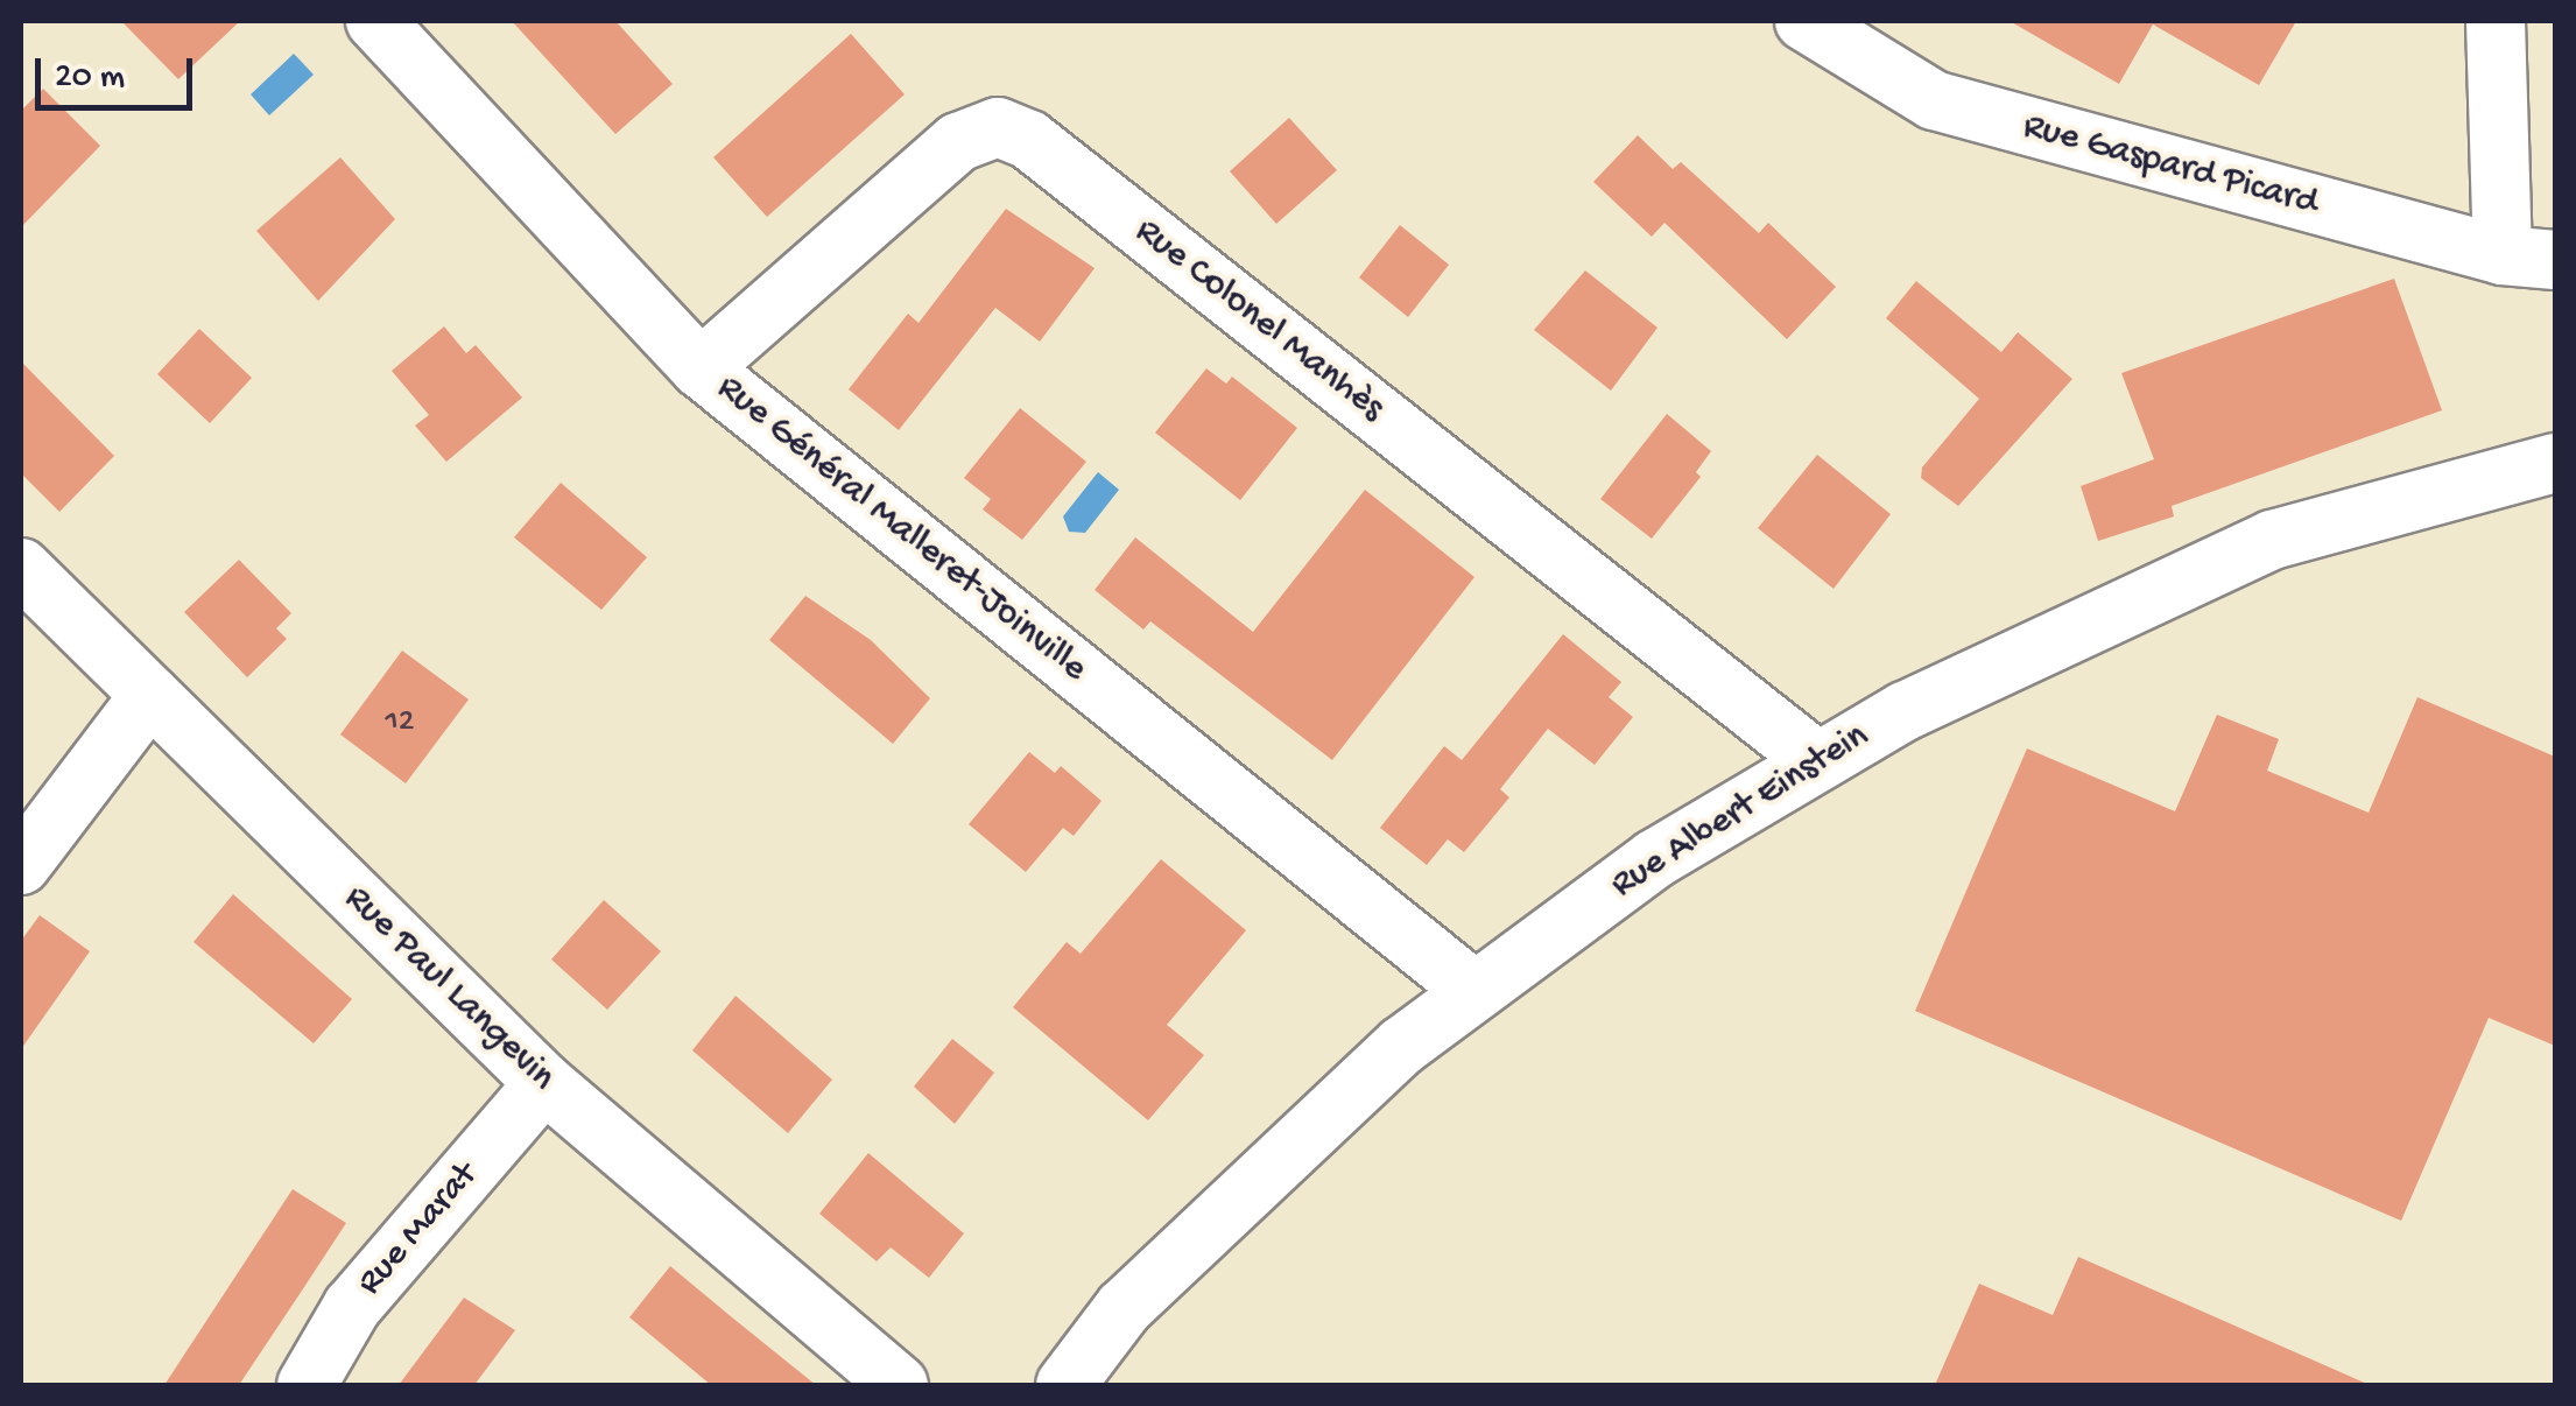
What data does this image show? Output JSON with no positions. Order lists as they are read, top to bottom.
{
  "streets": {
    "street": [
      "Rue Gaspard Picard",
      "Rue Colonel Manhès",
      "Rue Général Malleret-Joinville",
      "Rue Albert Einstein",
      "Rue Paul Langevin",
      "Rue Marat"
    ]
  },
  "crossings": [
    ["Rue Colonel Manhès", "Rue Général Malleret-Joinville"],
    ["Rue Colonel Manhès", "Rue Albert Einstein"],
    ["Rue Général Malleret-Joinville", "Rue Albert Einstein"],
    ["Rue Paul Langevin", "Rue Marat"]
  ],
  "house_numbers": ["12"],
  "scale_bar": "20 m"
}
